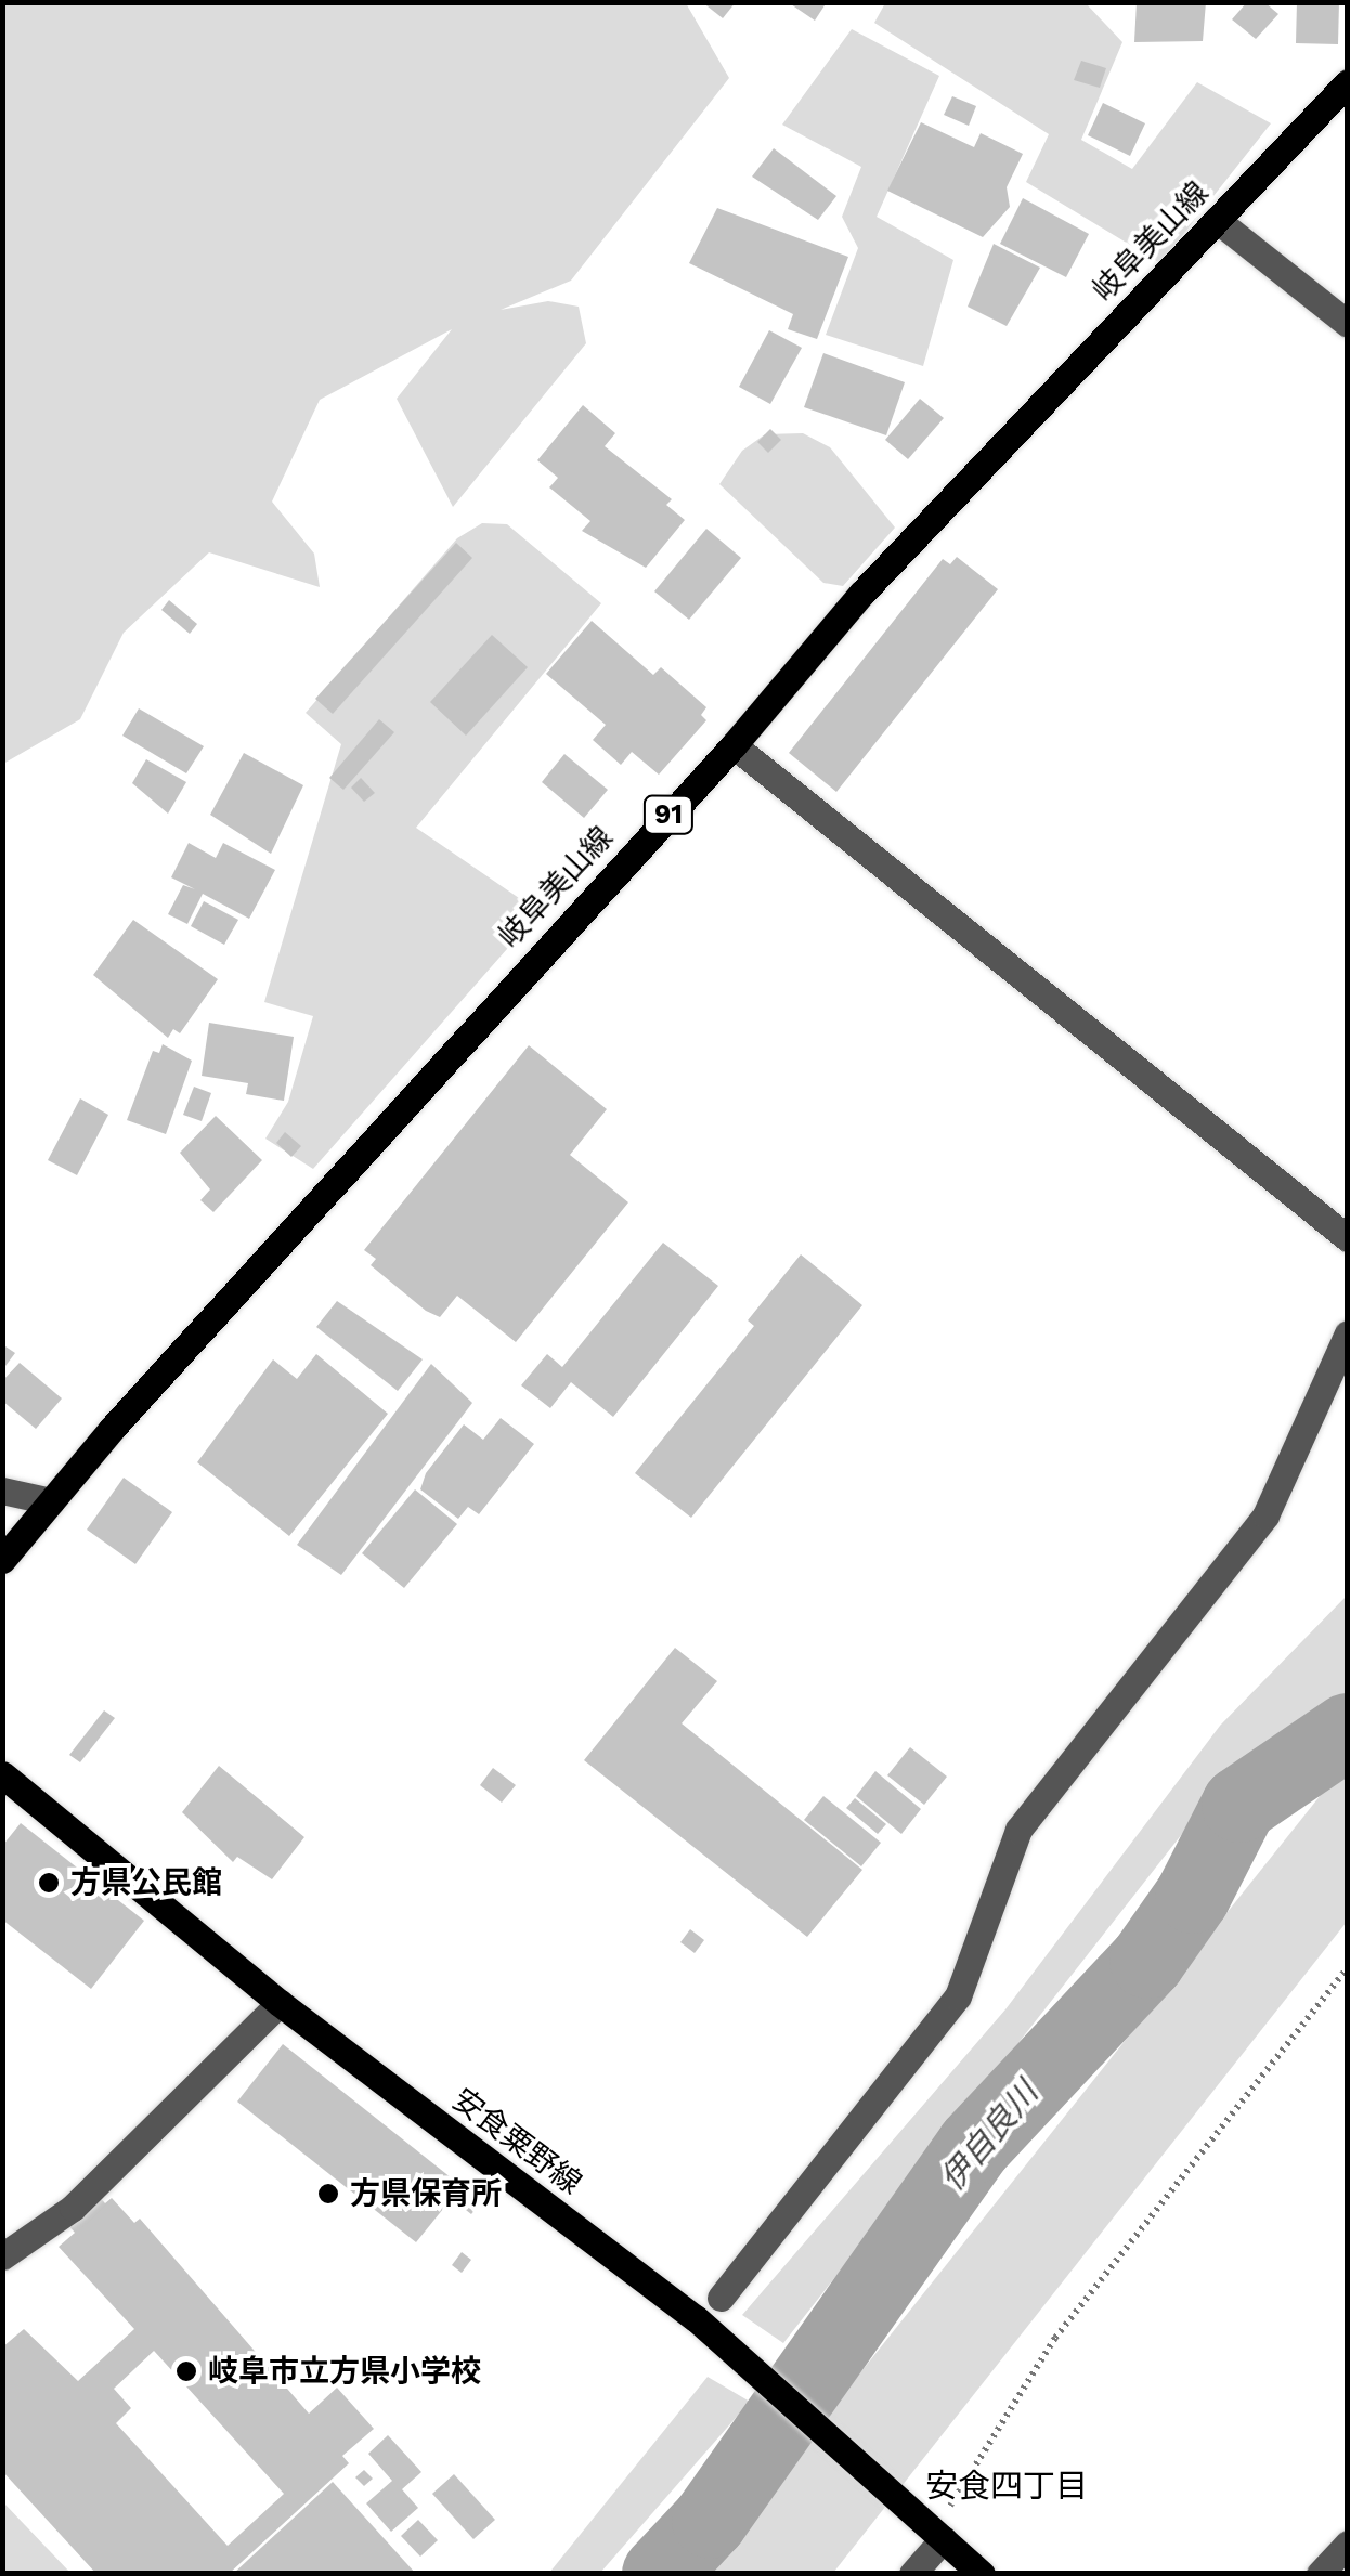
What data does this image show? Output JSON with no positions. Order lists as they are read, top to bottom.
{
  "streets": {
    "main road": ["岐阜美山線", "91", "安食粟野線"]
  },
  "districts": ["安食四丁目"],
  "water": ["伊自良川"],
  "places": ["方県公民館", "方県保育所", "岐阜市立方県小学校"]
}
